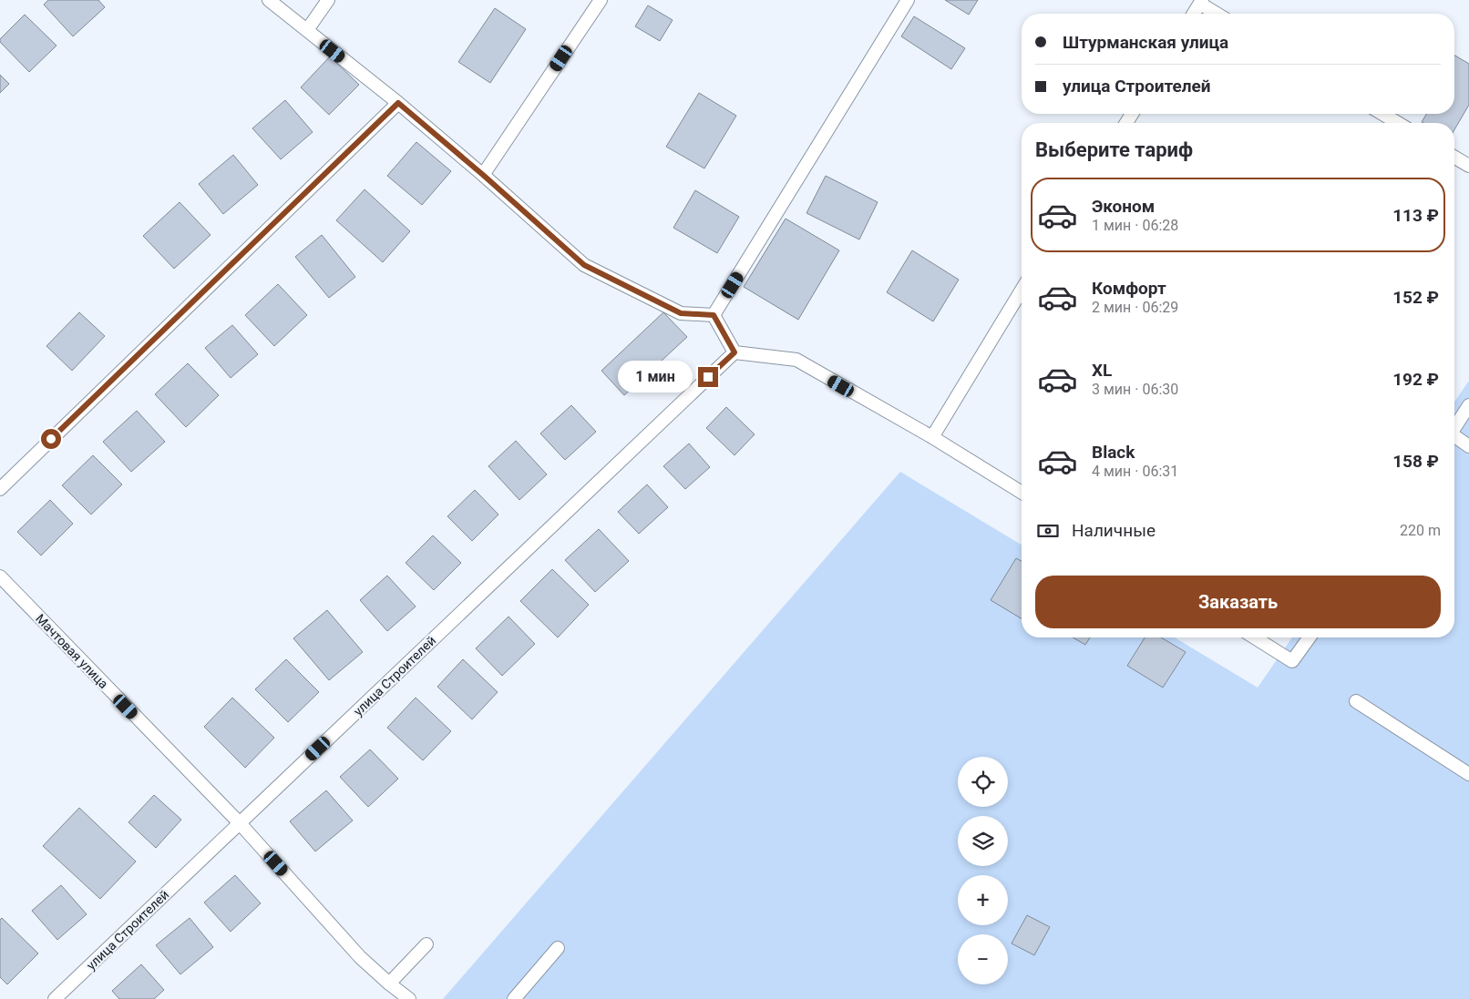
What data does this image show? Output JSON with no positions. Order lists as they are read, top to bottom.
{
  "streets": {
    "lane": ["Мачтовая улица", "улица Строителей"]
  },
  "crossings": [
    ["Мачтовая улица", "улица Строителей"]
  ],
  "page": {
    "banner": ["Штурманская улица", "улица Строителей"],
    "heading": "Выберите тариф",
    "list": [
      {
        "name": "Эконом",
        "note": "1 мин · 06:28",
        "value": "113 ₽"
      },
      {
        "name": "Комфорт",
        "note": "2 мин · 06:29",
        "value": "152 ₽"
      },
      {
        "name": "XL",
        "note": "3 мин · 06:30",
        "value": "192 ₽"
      },
      {
        "name": "Black",
        "note": "4 мин · 06:31",
        "value": "158 ₽"
      }
    ],
    "bubble": "1 мин",
    "pay": ["Наличные", "220 m"],
    "buttons": "Заказать",
    "map_buttons": ["+", "−"]
  }
}
